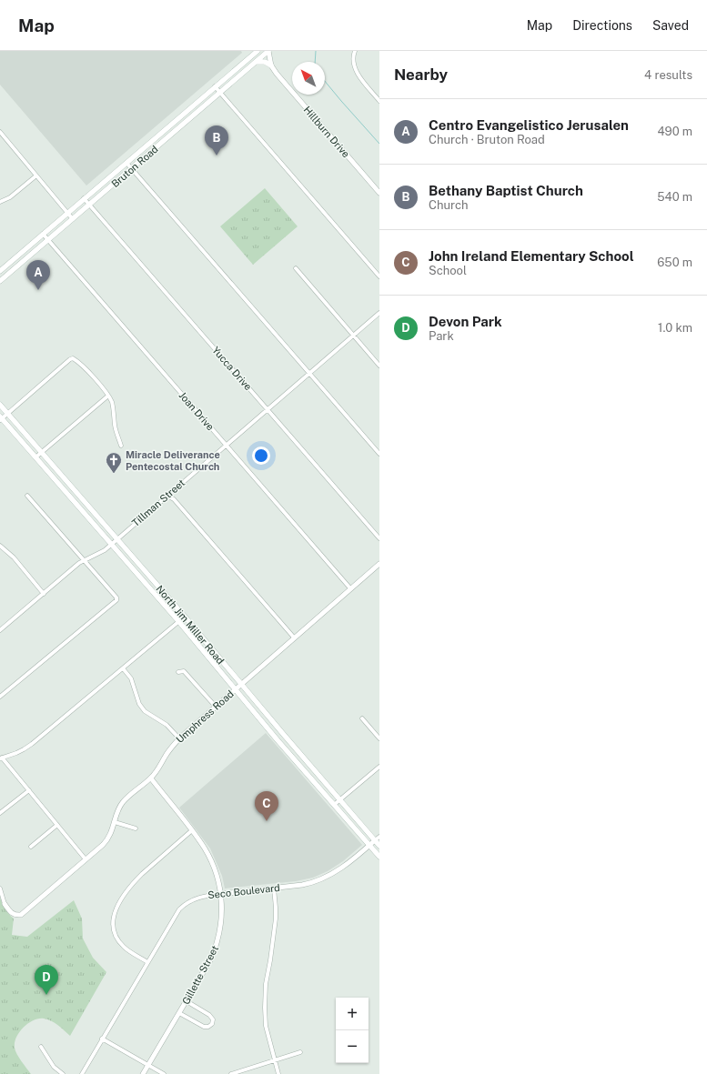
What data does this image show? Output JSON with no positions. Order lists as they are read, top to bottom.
{
  "streets": {
    "main road": ["Bruton Road", "North Jim Miller Road"],
    "street": [
      "Hillburn Drive",
      "Yucca Drive",
      "Joan Drive",
      "Tillman Street",
      "Umphress Road",
      "Seco Boulevard",
      "Gillette Street"
    ]
  },
  "crossings": [
    ["Hillburn Drive", "Bruton Road"],
    ["Bruton Road", "Yucca Drive"],
    ["Bruton Road", "Joan Drive"],
    ["Yucca Drive", "Tillman Street"],
    ["Joan Drive", "Tillman Street"],
    ["Joan Drive", "Umphress Road"],
    ["Tillman Street", "North Jim Miller Road"],
    ["North Jim Miller Road", "Umphress Road"],
    ["North Jim Miller Road", "Seco Boulevard"],
    ["Umphress Road", "Gillette Street"],
    ["Seco Boulevard", "Gillette Street"]
  ],
  "places": {
    "church": ["Miracle Deliverance Pentecostal Church"]
  },
  "north": "top left",
  "page": {
    "header": "Map",
    "nav": ["Map", "Directions", "Saved"],
    "heading": ["Nearby", "4 results"],
    "list": [
      {
        "mark": "A",
        "name": "Centro Evangelistico Jerusalen",
        "note": "Church · Bruton Road",
        "value": "490 m"
      },
      {
        "mark": "B",
        "name": "Bethany Baptist Church",
        "note": "Church",
        "value": "540 m"
      },
      {
        "mark": "C",
        "name": "John Ireland Elementary School",
        "note": "School",
        "value": "650 m"
      },
      {
        "mark": "D",
        "name": "Devon Park",
        "note": "Park",
        "value": "1.0 km"
      }
    ],
    "pins": [
      "B",
      "A",
      "C",
      "D"
    ],
    "map_buttons": ["+", "−"]
  }
}
